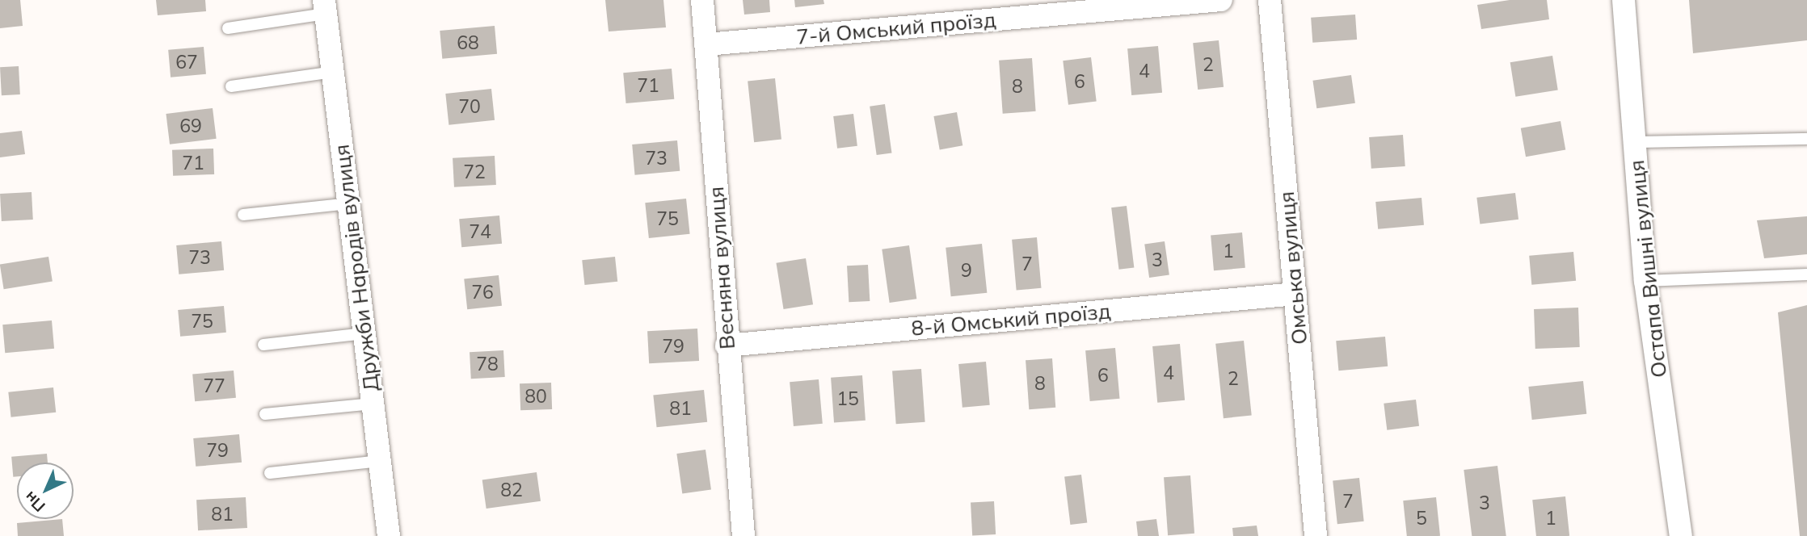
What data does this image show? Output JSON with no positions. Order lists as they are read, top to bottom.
{
  "streets": {
    "street": [
      "7-й Омський проїзд",
      "Дружби Народів вулиця",
      "Весняна вулиця",
      "Омська вулиця",
      "Остапа Вишні вулиця",
      "8-й Омський проїзд"
    ]
  },
  "crossings": [
    ["7-й Омський проїзд", "Весняна вулиця"],
    ["Весняна вулиця", "8-й Омський проїзд"],
    ["Омська вулиця", "8-й Омський проїзд"]
  ],
  "house_numbers": [
    "68",
    "67",
    "2",
    "4",
    "6",
    "71",
    "8",
    "70",
    "69",
    "73",
    "71",
    "72",
    "75",
    "74",
    "1",
    "73",
    "3",
    "7",
    "9",
    "76",
    "75",
    "79",
    "78",
    "4",
    "6",
    "2",
    "8",
    "77",
    "80",
    "15",
    "81",
    "79",
    "82",
    "7",
    "3",
    "81",
    "5",
    "1"
  ],
  "north": "bottom left"
}
